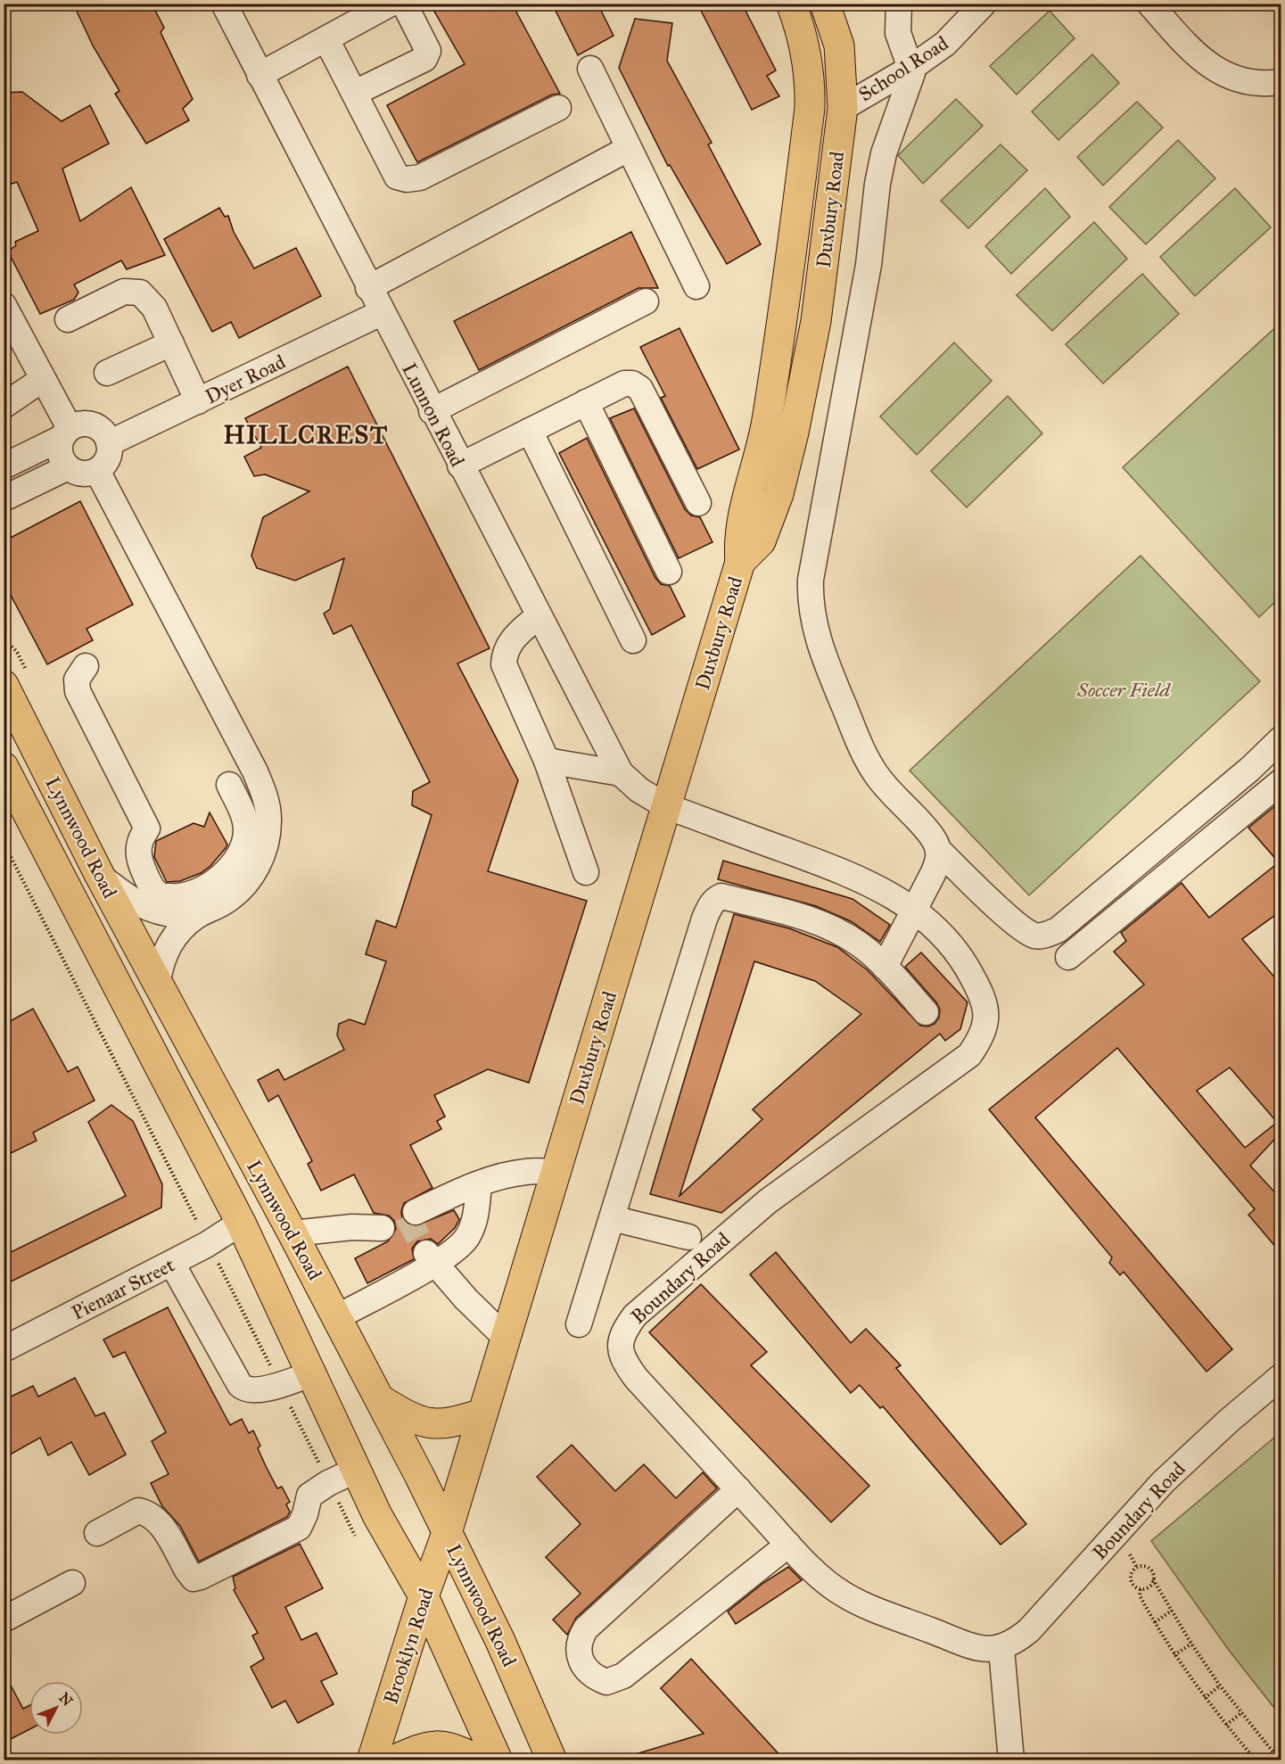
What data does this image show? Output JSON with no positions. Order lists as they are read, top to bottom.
{
  "streets": {
    "main road": ["Duxbury Road", "Lynnwood Road", "Brooklyn Road"],
    "street": [
      "School Road",
      "Dyer Road",
      "Lunnon Road",
      "Boundary Road",
      "Pienaar Street"
    ]
  },
  "crossings": [
    ["School Road", "Duxbury Road"],
    ["Duxbury Road", "Lunnon Road"],
    ["Duxbury Road", "Lynnwood Road"],
    ["Duxbury Road", "Brooklyn Road"],
    ["Dyer Road", "Lunnon Road"],
    ["Lunnon Road", "Boundary Road"],
    ["Lynnwood Road", "Pienaar Street"],
    ["Lynnwood Road", "Brooklyn Road"]
  ],
  "districts": ["HILLCREST"],
  "parks": ["Soccer Field"],
  "north": "top right"
}
